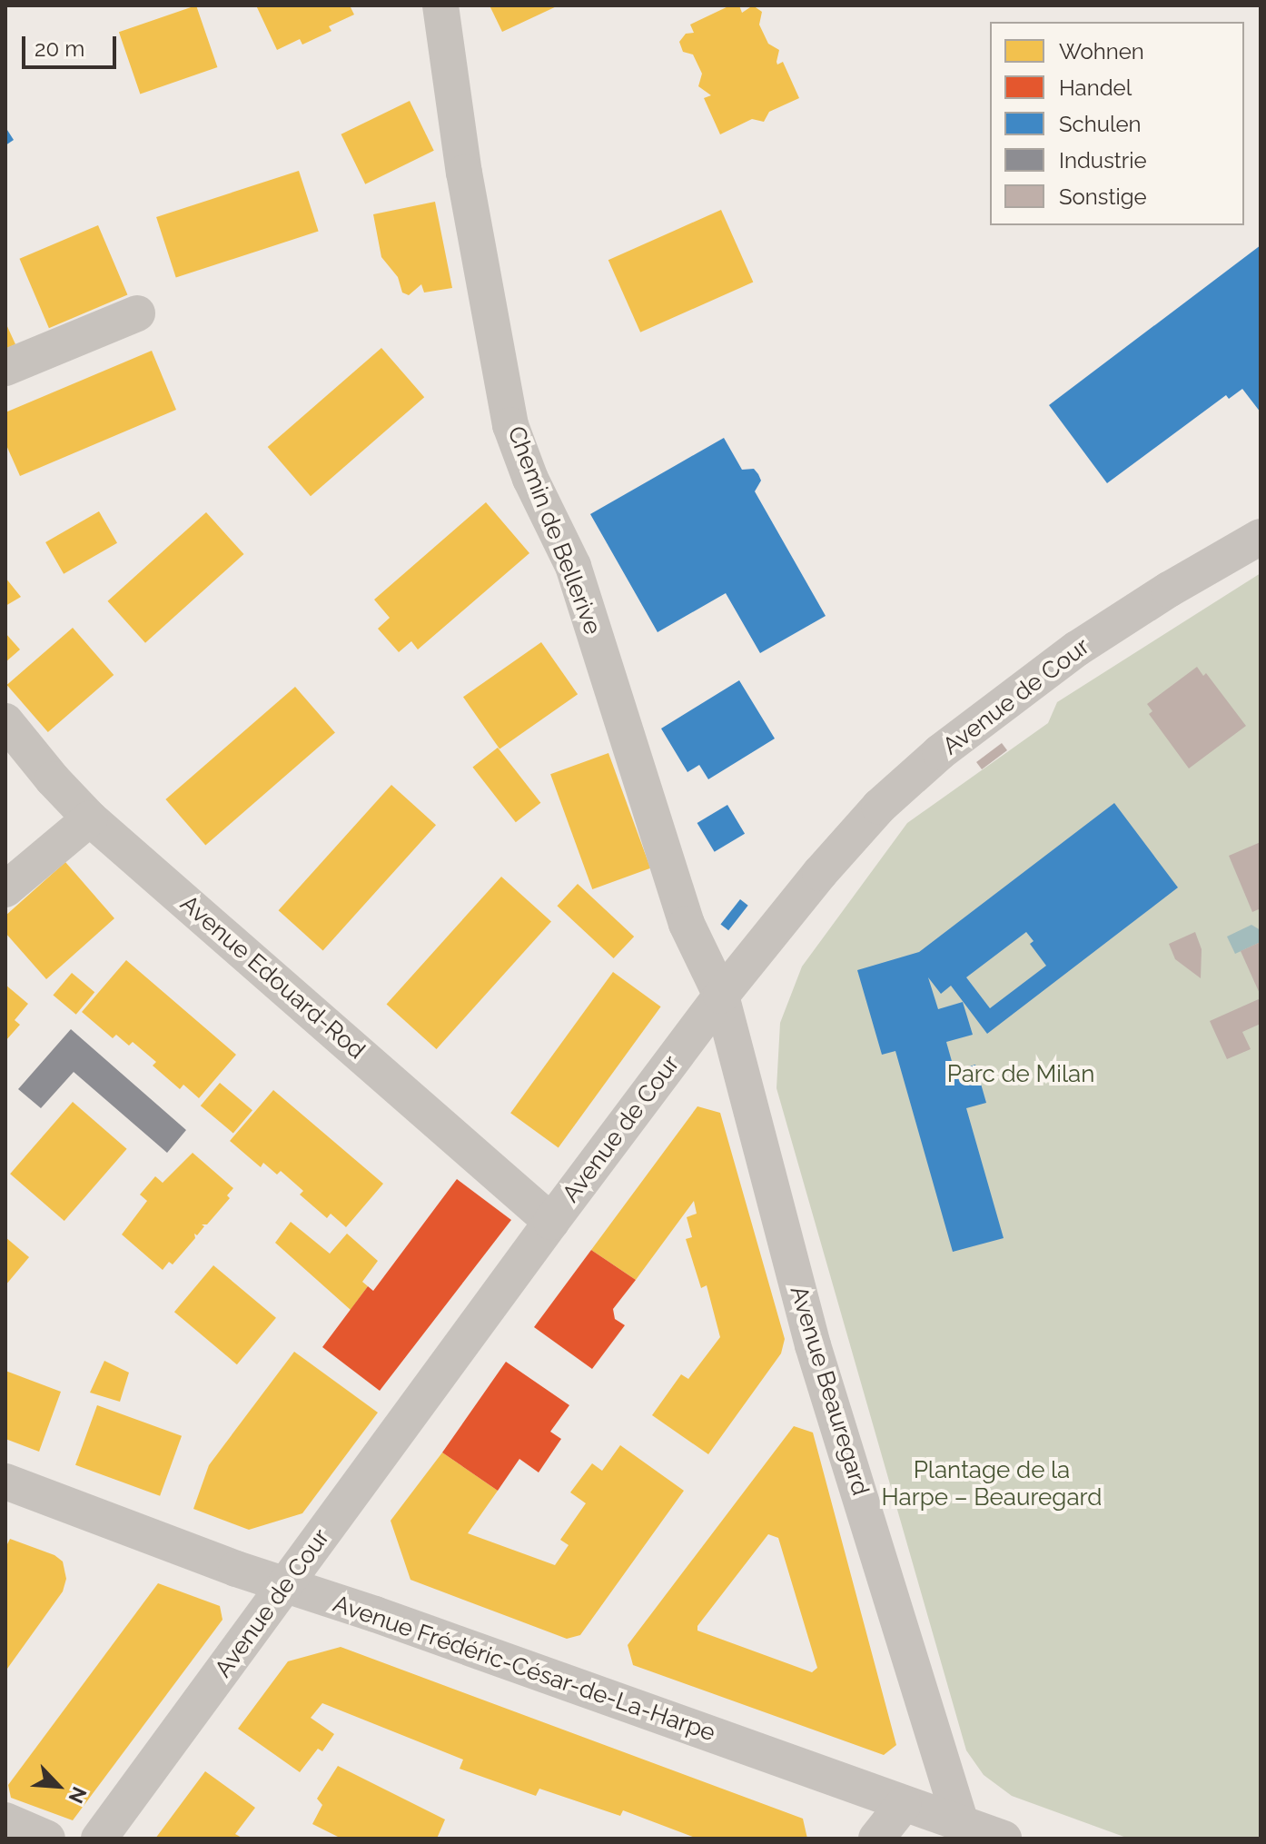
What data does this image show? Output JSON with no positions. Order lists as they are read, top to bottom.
{
  "streets": {
    "street": [
      "Chemin de Bellerive",
      "Avenue de Cour",
      "Avenue Edouard-Rod",
      "Avenue Beauregard",
      "Avenue Frédéric-César-de-La-Harpe"
    ]
  },
  "crossings": [
    ["Chemin de Bellerive", "Avenue de Cour"],
    ["Chemin de Bellerive", "Avenue Beauregard"],
    ["Avenue de Cour", "Avenue Edouard-Rod"],
    ["Avenue de Cour", "Avenue Beauregard"],
    ["Avenue de Cour", "Avenue Frédéric-César-de-La-Harpe"],
    ["Avenue Beauregard", "Avenue Frédéric-César-de-La-Harpe"]
  ],
  "parks": ["Parc de Milan", "Plantage de la Harpe – Beauregard"],
  "legend": [
    "Wohnen",
    "Handel",
    "Schulen",
    "Industrie",
    "Sonstige"
  ],
  "scale_bar": "20 m",
  "north": "bottom right"
}
